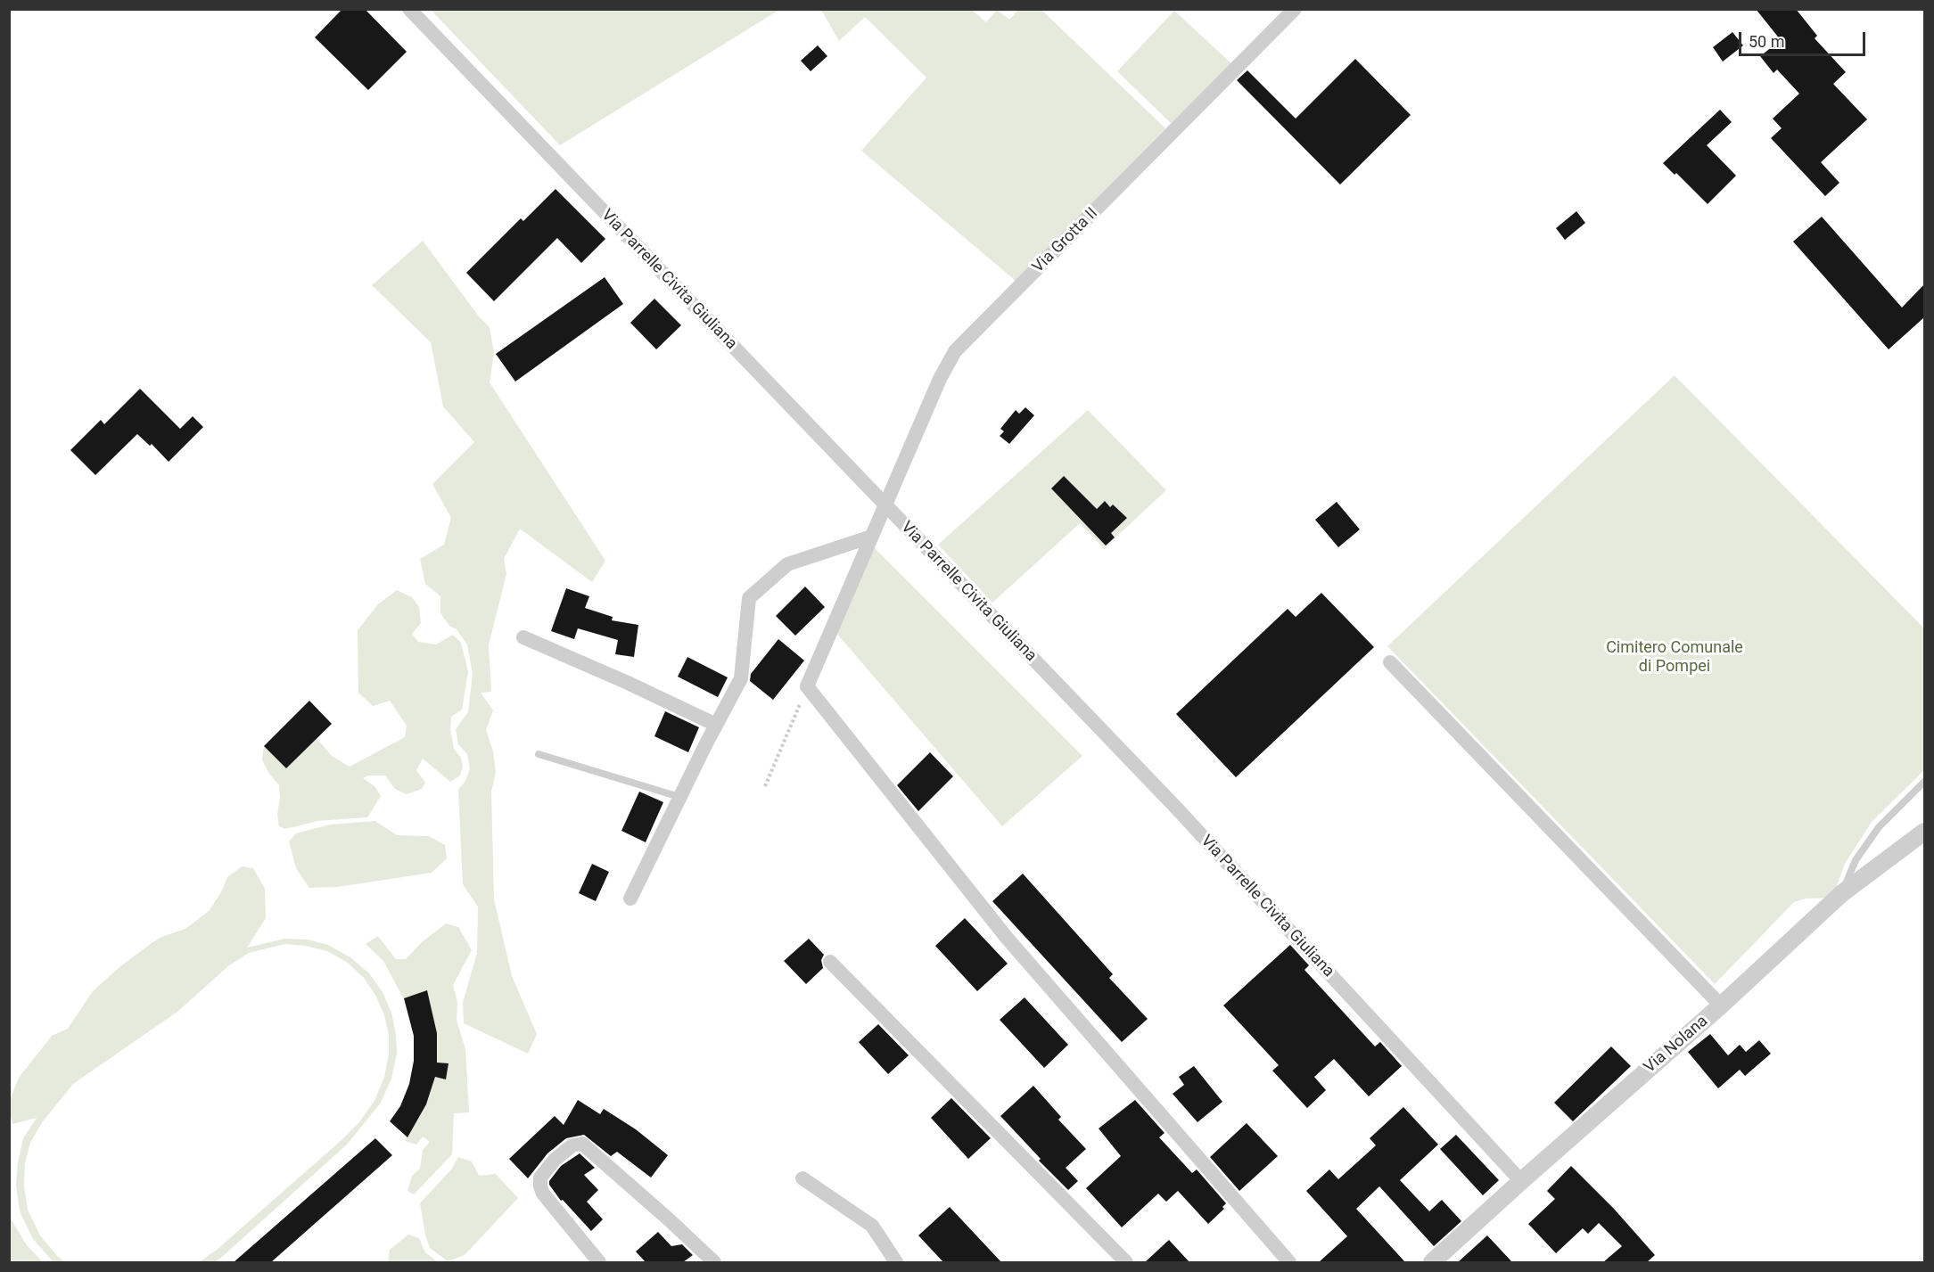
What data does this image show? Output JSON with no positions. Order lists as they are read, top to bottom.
{
  "streets": {
    "street": ["Via Grotta II", "Via Parrelle Civita Giuliana", "Via Nolana"]
  },
  "crossings": [
    ["Via Grotta II", "Via Parrelle Civita Giuliana"],
    ["Via Parrelle Civita Giuliana", "Via Nolana"]
  ],
  "parks": ["Cimitero Comunale di Pompei"],
  "scale_bar": "50 m"
}
